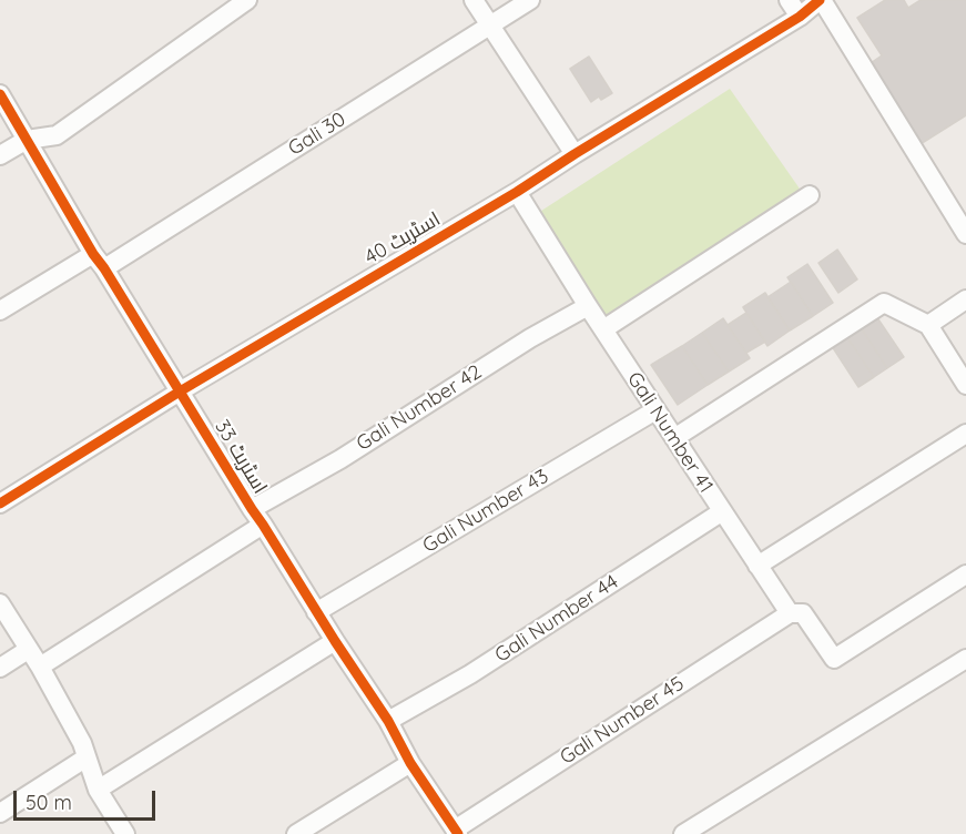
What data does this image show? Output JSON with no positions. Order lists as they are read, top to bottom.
{
  "streets": {
    "street": [
      "Gali 30",
      "اسٹریٹ 40",
      "Gali Number 42",
      "Gali Number 41",
      "اسٹریٹ 33",
      "Gali Number 43",
      "Gali Number 44",
      "Gali Number 45"
    ]
  },
  "crossings": [
    ["Gali 30", "اسٹریٹ 33"],
    ["اسٹریٹ 40", "Gali Number 41"],
    ["اسٹریٹ 40", "اسٹریٹ 33"],
    ["Gali Number 42", "Gali Number 41"],
    ["Gali Number 42", "اسٹریٹ 33"],
    ["Gali Number 41", "Gali Number 43"],
    ["Gali Number 41", "Gali Number 44"],
    ["Gali Number 41", "Gali Number 45"],
    ["اسٹریٹ 33", "Gali Number 43"],
    ["اسٹریٹ 33", "Gali Number 44"],
    ["اسٹریٹ 33", "Gali Number 45"]
  ],
  "scale_bar": "50 m"
}
